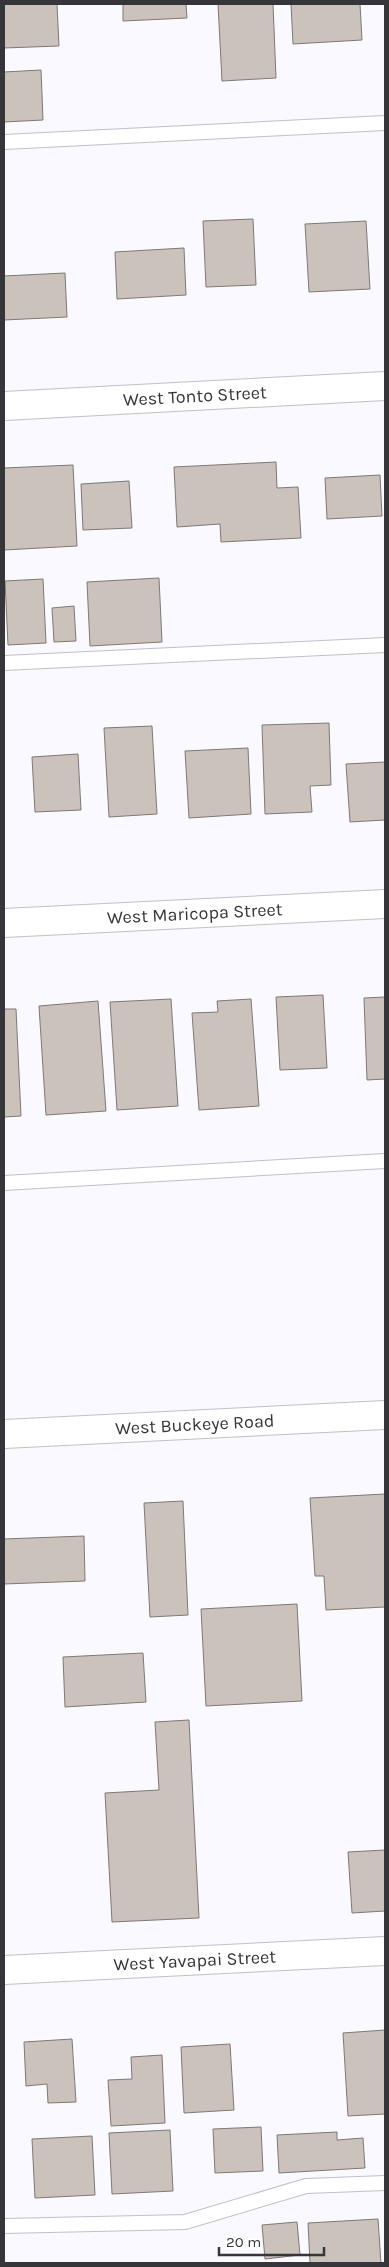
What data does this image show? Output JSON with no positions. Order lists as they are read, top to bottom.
{
  "streets": {
    "street": [
      "West Tonto Street",
      "West Maricopa Street",
      "West Buckeye Road",
      "West Yavapai Street"
    ]
  },
  "scale_bar": "20 m"
}
